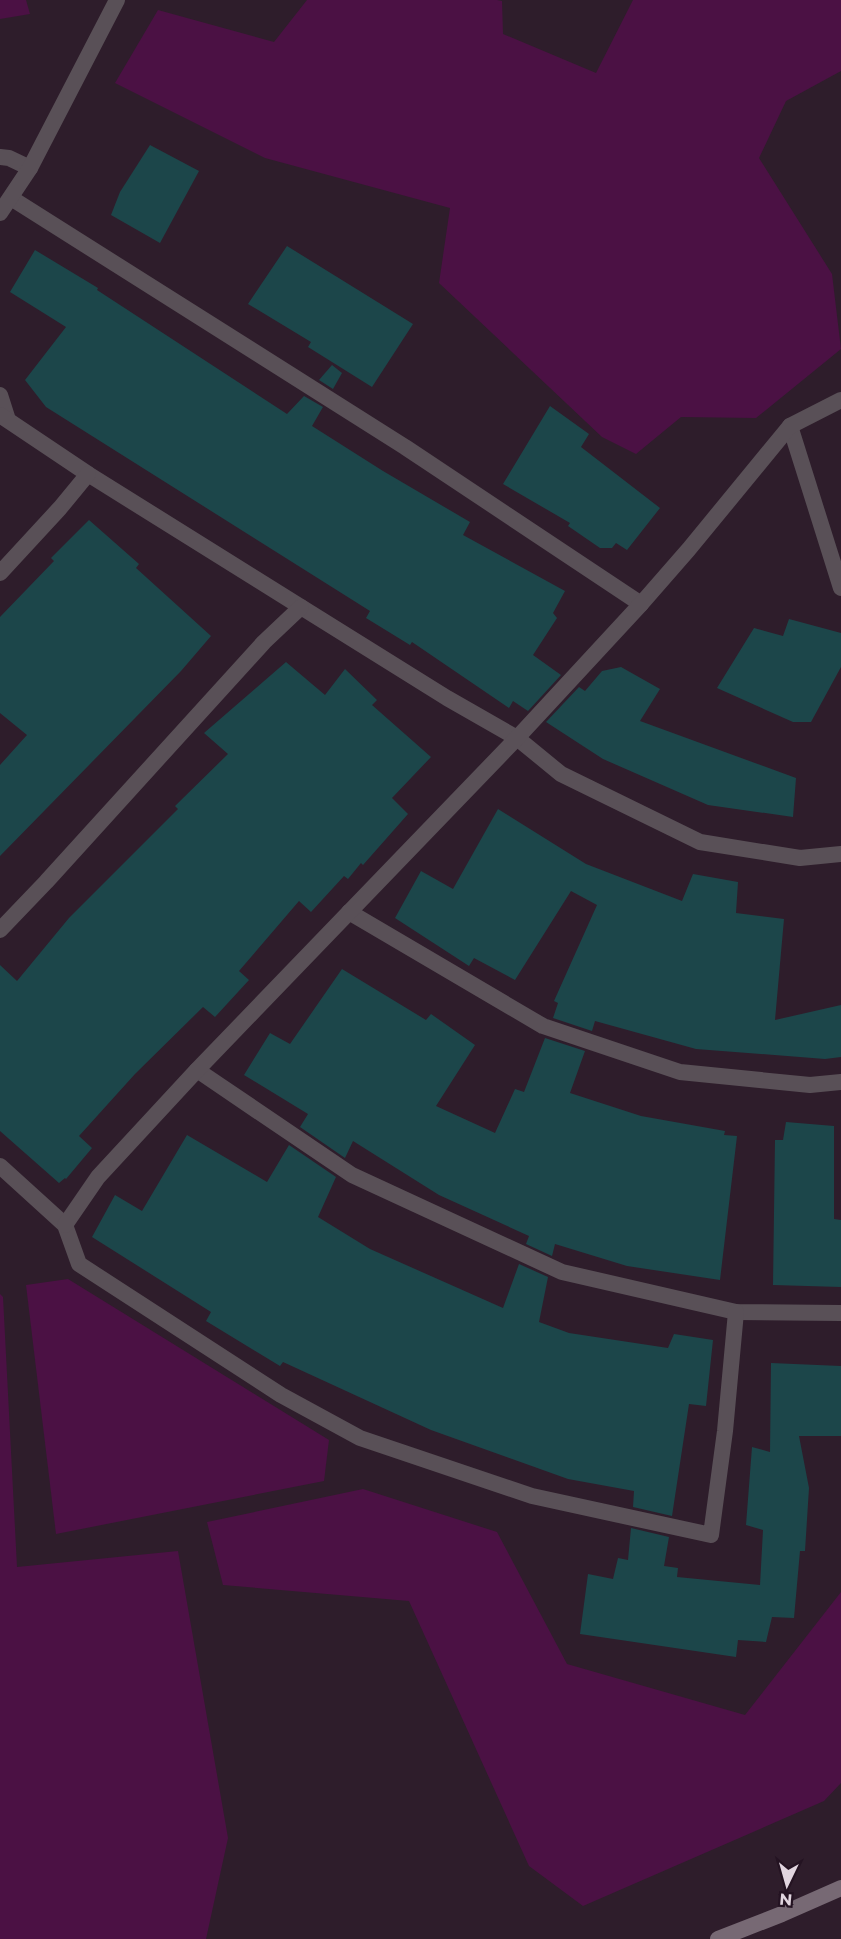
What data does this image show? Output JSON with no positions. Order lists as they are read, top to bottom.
{
  "north": "bottom"
}
